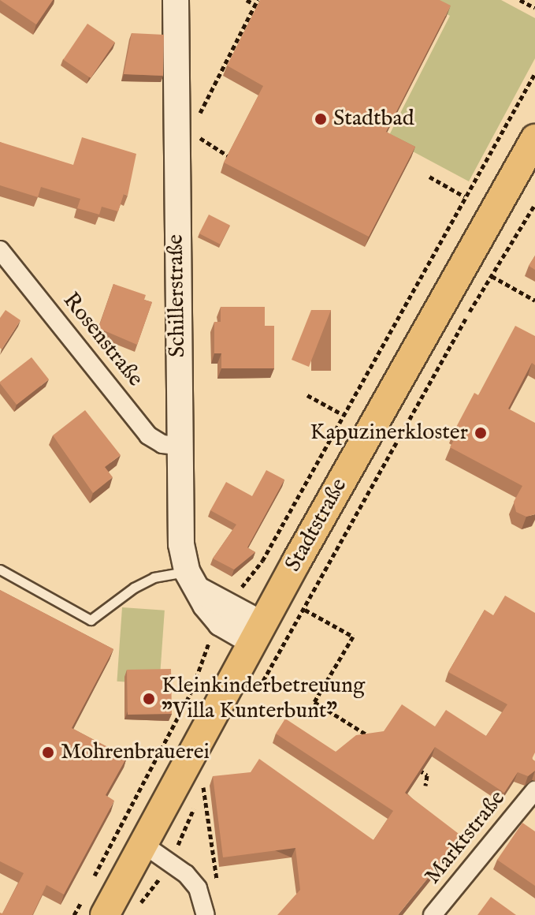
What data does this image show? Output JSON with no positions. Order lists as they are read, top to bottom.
{
  "streets": {
    "main road": ["Stadtstraße"],
    "street": ["Schillerstraße", "Rosenstraße", "Marktstraße"]
  },
  "crossings": [
    ["Schillerstraße", "Rosenstraße"],
    ["Schillerstraße", "Stadtstraße"]
  ],
  "places": [
    "Stadtbad",
    "Kapuzinerkloster",
    "Kleinkinderbetreuung \"Villa Kunterbunt\"",
    "Mohrenbrauerei"
  ]
}
